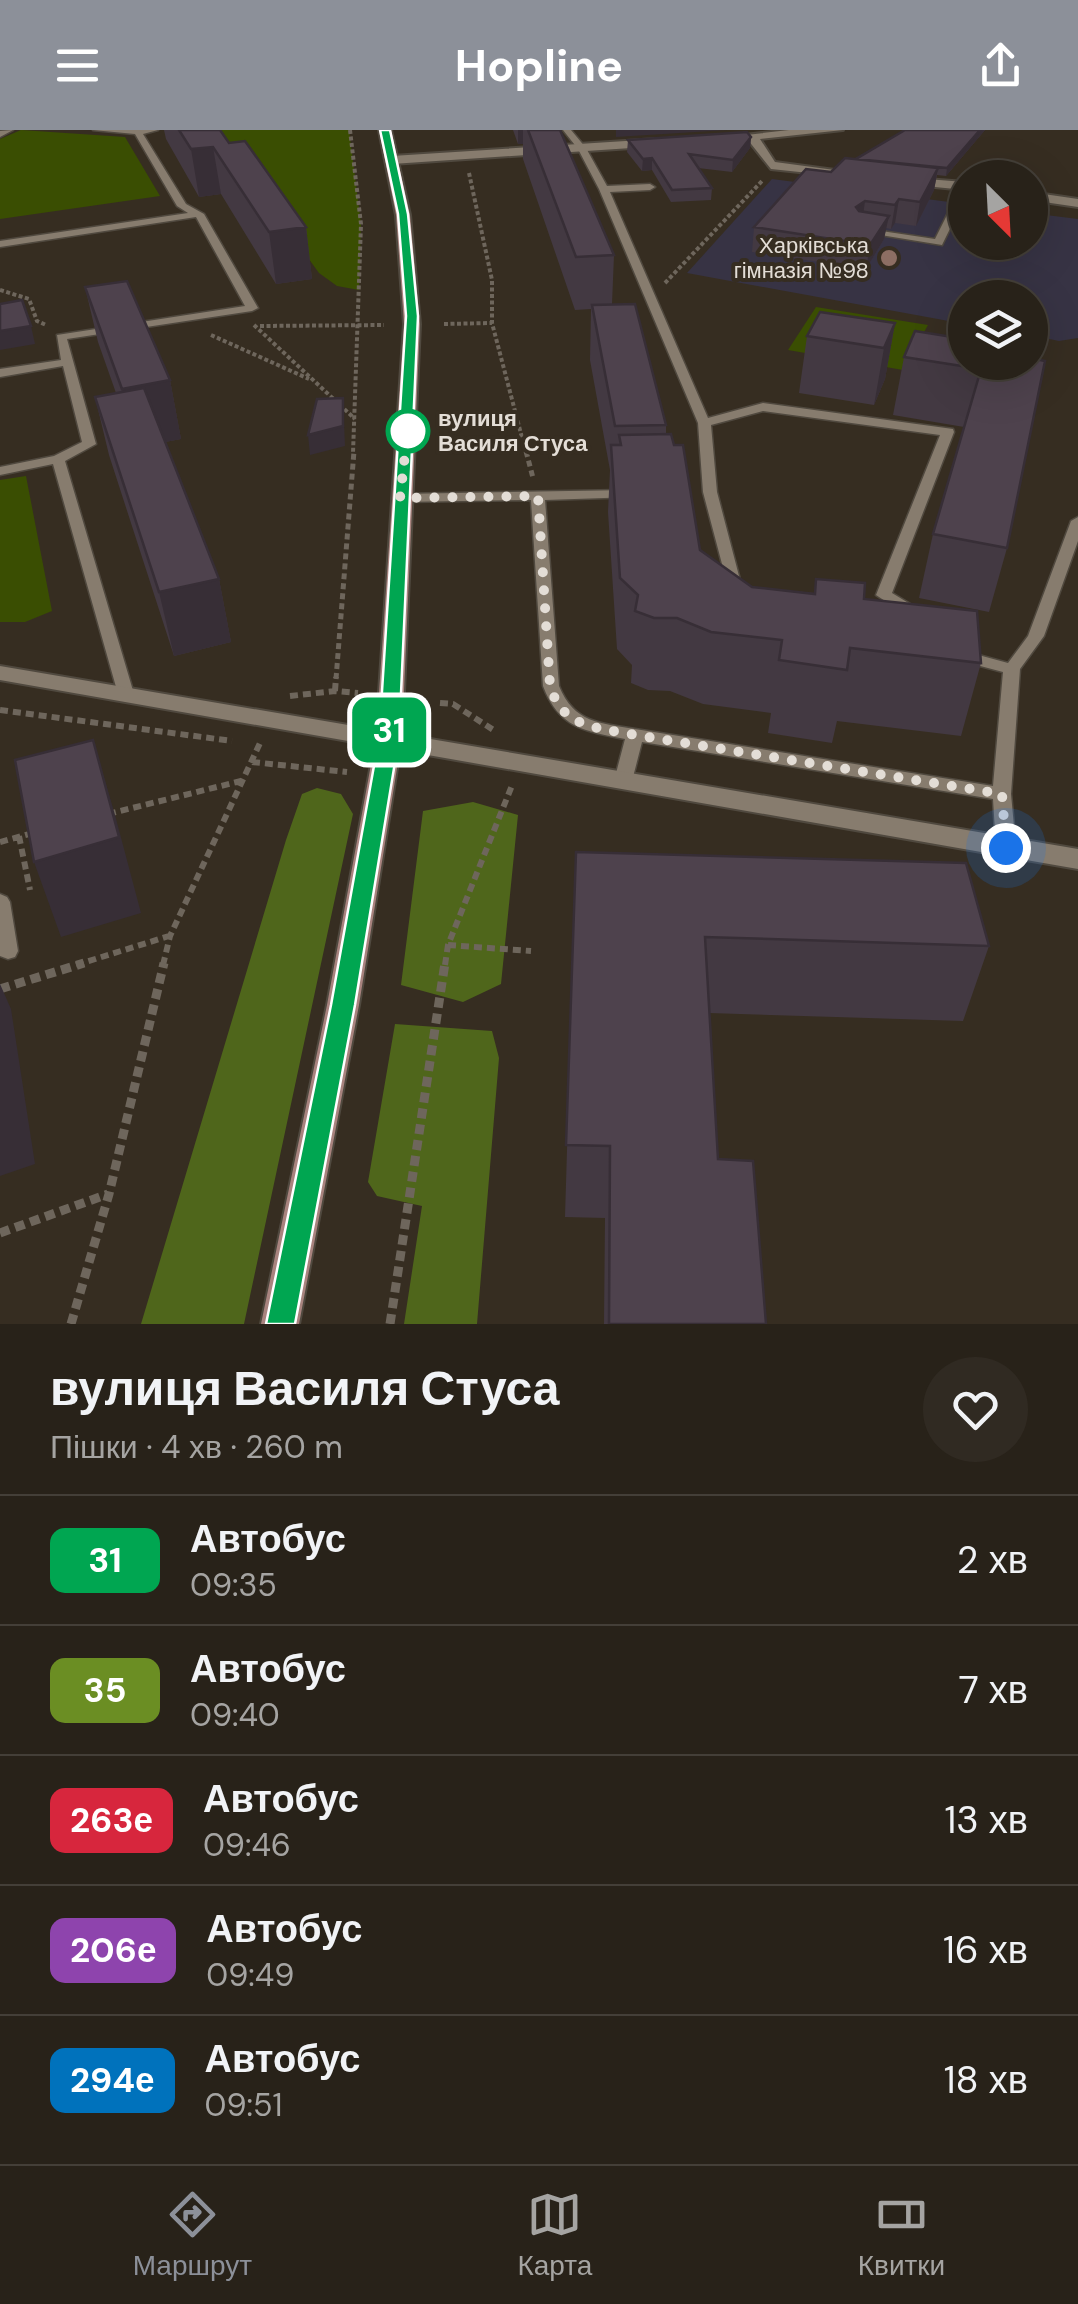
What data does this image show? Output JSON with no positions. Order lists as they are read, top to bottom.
{
  "places": ["Харківська гімназія №98", "вулиця Василя Стуса"],
  "lines": ["bus line 31"],
  "north": "bottom right",
  "page": {
    "header": "Hopline",
    "on_map": "31",
    "heading": ["вулиця Василя Стуса", "Пішки · 4 хв · 260 m"],
    "list": [
      {
        "mark": "31",
        "name": "Автобус",
        "note": "09:35",
        "value": "2 хв"
      },
      {
        "mark": "35",
        "name": "Автобус",
        "note": "09:40",
        "value": "7 хв"
      },
      {
        "mark": "263е",
        "name": "Автобус",
        "note": "09:46",
        "value": "13 хв"
      },
      {
        "mark": "206е",
        "name": "Автобус",
        "note": "09:49",
        "value": "16 хв"
      },
      {
        "mark": "294е",
        "name": "Автобус",
        "note": "09:51",
        "value": "18 хв"
      }
    ],
    "tabs": ["Маршрут", "Карта", "Квитки"]
  }
}
